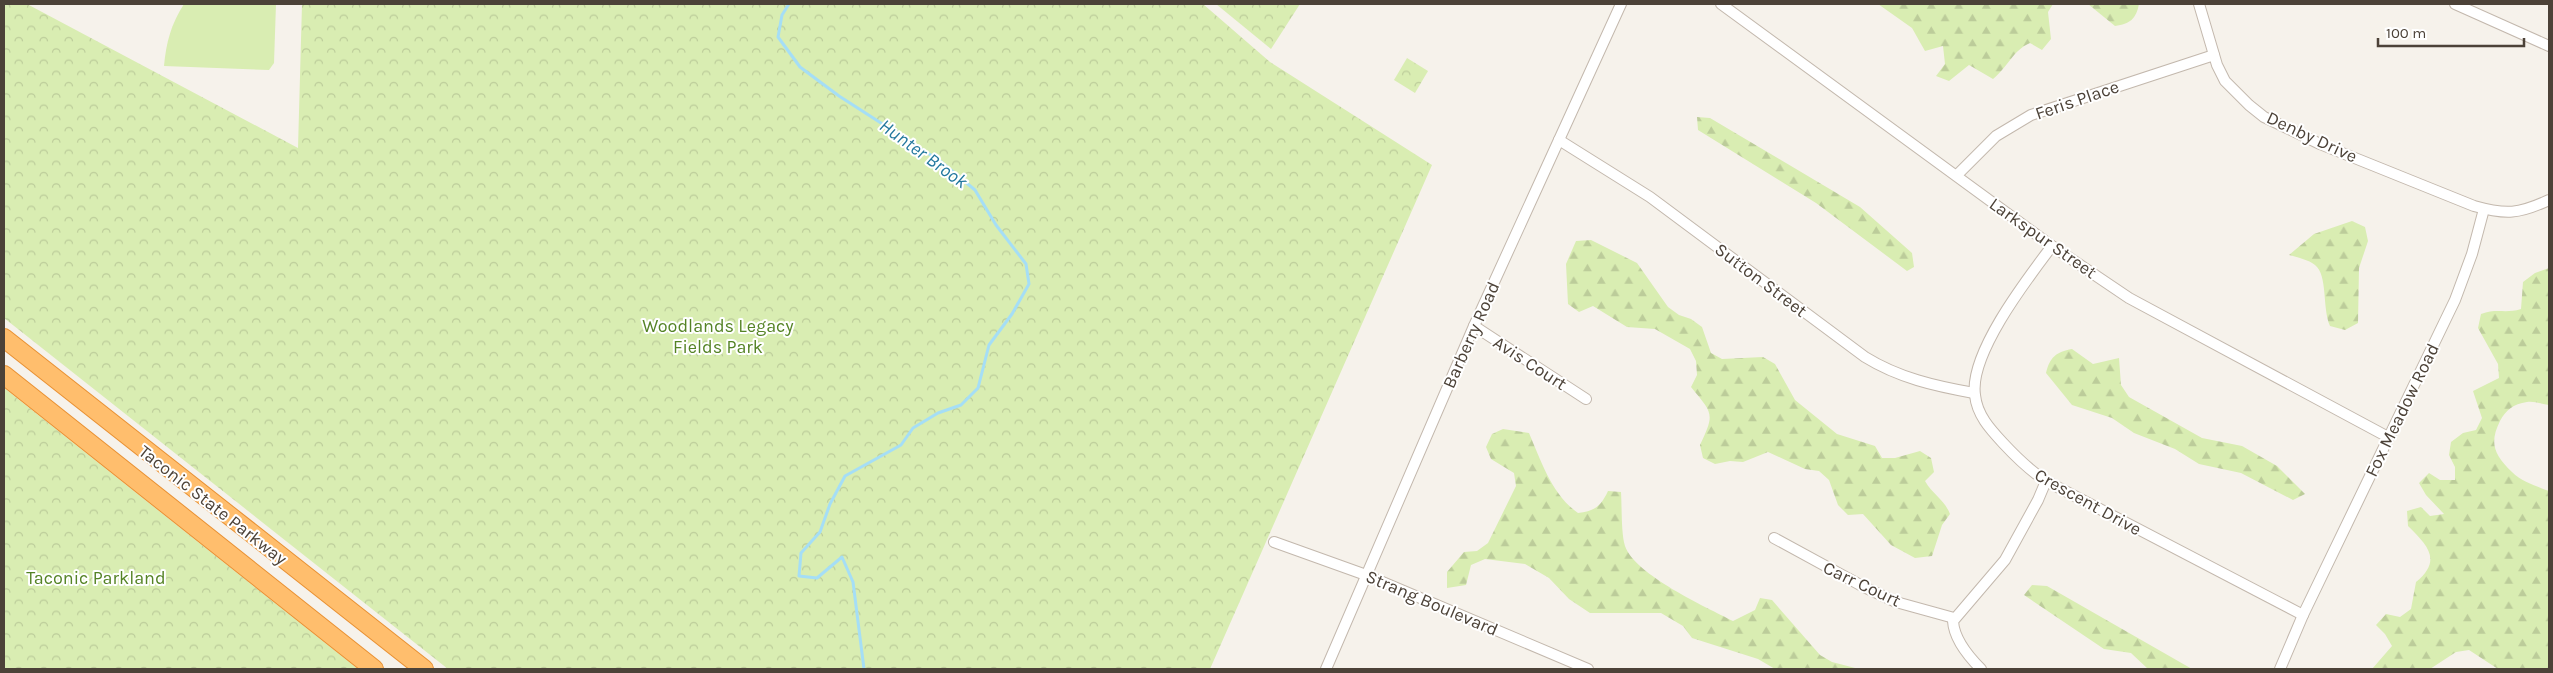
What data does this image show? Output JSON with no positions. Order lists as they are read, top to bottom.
{
  "streets": {
    "highway": ["Taconic State Parkway"],
    "street": [
      "Feris Place",
      "Denby Drive",
      "Larkspur Street",
      "Sutton Street",
      "Barberry Road",
      "Avis Court",
      "Fox Meadow Road",
      "Crescent Drive",
      "Carr Court",
      "Strang Boulevard"
    ]
  },
  "crossings": [
    ["Feris Place", "Denby Drive"],
    ["Feris Place", "Larkspur Street"],
    ["Denby Drive", "Fox Meadow Road"],
    ["Larkspur Street", "Fox Meadow Road"],
    ["Larkspur Street", "Crescent Drive"],
    ["Sutton Street", "Barberry Road"],
    ["Sutton Street", "Crescent Drive"],
    ["Barberry Road", "Avis Court"],
    ["Barberry Road", "Strang Boulevard"],
    ["Fox Meadow Road", "Crescent Drive"]
  ],
  "water": ["Hunter Brook"],
  "parks": ["Woodlands Legacy Fields Park", "Taconic Parkland"],
  "scale_bar": "100 m"
}
